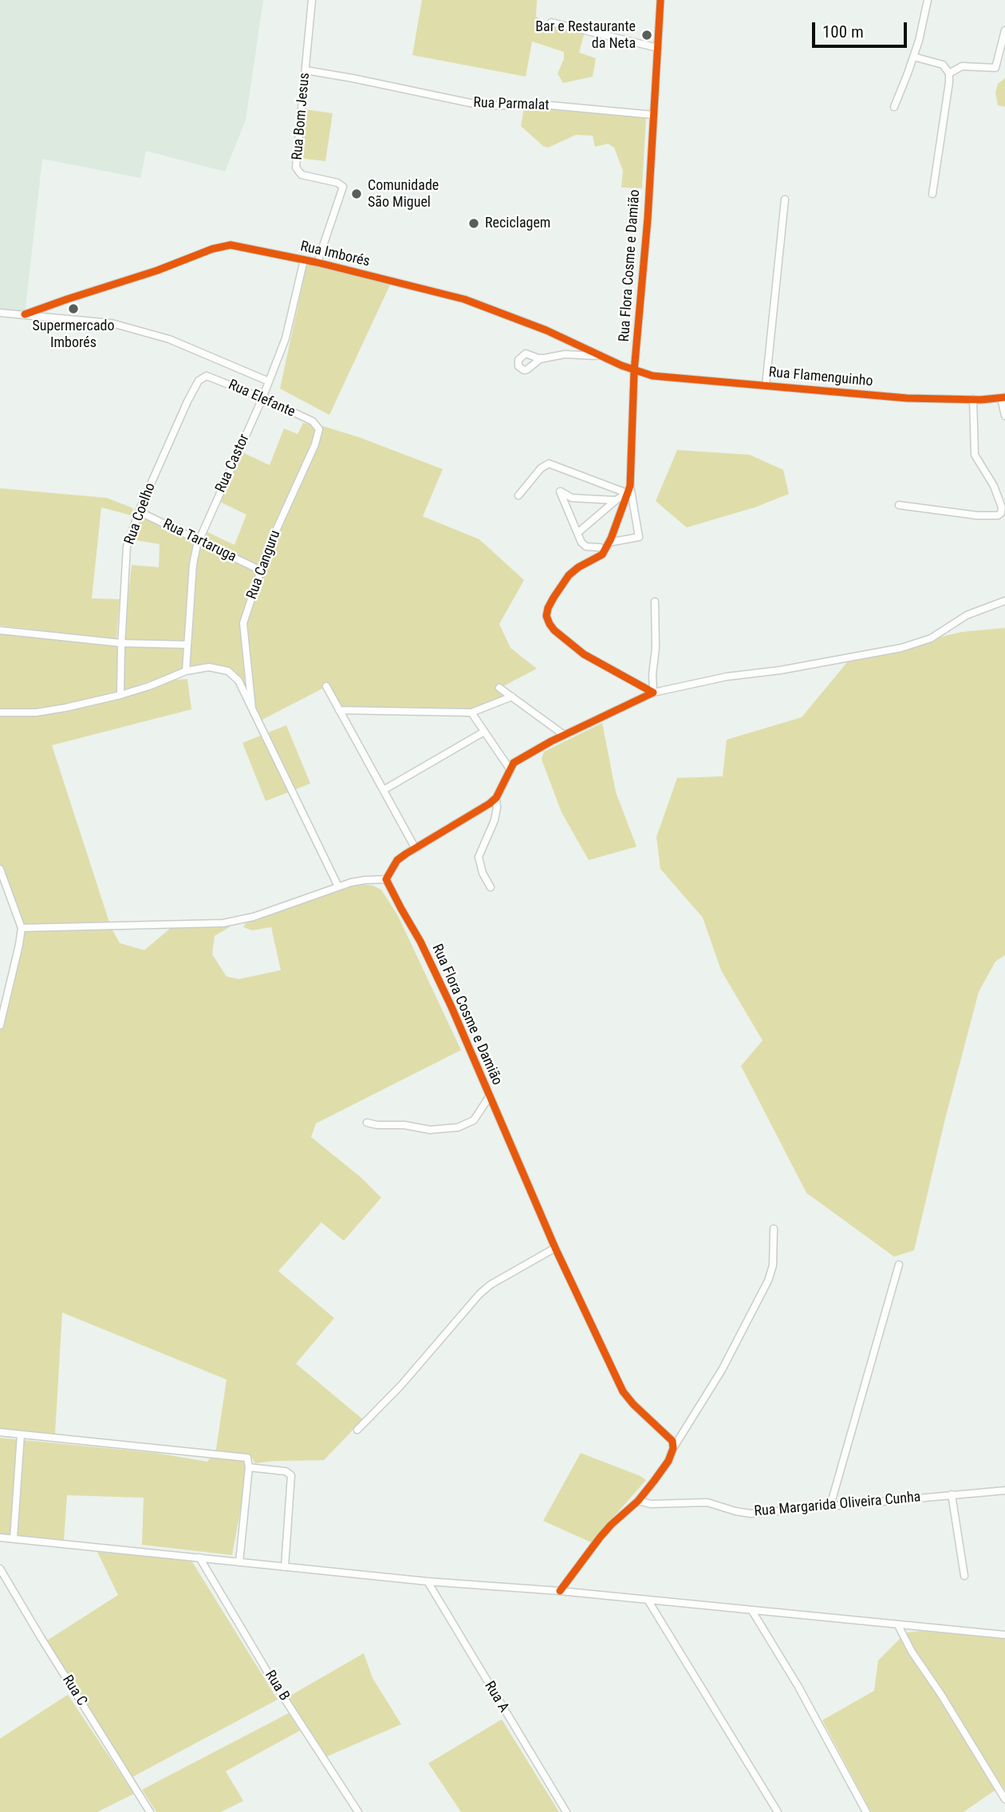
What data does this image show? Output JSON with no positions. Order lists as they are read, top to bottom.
{
  "streets": {
    "street": [
      "Rua Parmalat",
      "Rua Bom Jesus",
      "Rua Imborés",
      "Rua Flora Cosme e Damião",
      "Rua Flamenguinho",
      "Rua Elefante",
      "Rua Castor",
      "Rua Coelho",
      "Rua Tartaruga",
      "Rua Canguru",
      "Rua Margarida Oliveira Cunha",
      "Rua B",
      "Rua C",
      "Rua A"
    ]
  },
  "crossings": [
    ["Rua Parmalat", "Rua Bom Jesus"],
    ["Rua Parmalat", "Rua Flora Cosme e Damião"],
    ["Rua Bom Jesus", "Rua Imborés"],
    ["Rua Imborés", "Rua Flora Cosme e Damião"],
    ["Rua Imborés", "Rua Flamenguinho"],
    ["Rua Imborés", "Rua Castor"],
    ["Rua Flora Cosme e Damião", "Rua Flamenguinho"],
    ["Rua Elefante", "Rua Castor"],
    ["Rua Elefante", "Rua Coelho"],
    ["Rua Elefante", "Rua Canguru"],
    ["Rua Castor", "Rua Tartaruga"],
    ["Rua Coelho", "Rua Tartaruga"],
    ["Rua Tartaruga", "Rua Canguru"]
  ],
  "places": [
    "Bar e Restaurante da Neta",
    "Comunidade São Miguel",
    "Reciclagem",
    "Supermercado Imborés"
  ],
  "scale_bar": "100 m"
}
